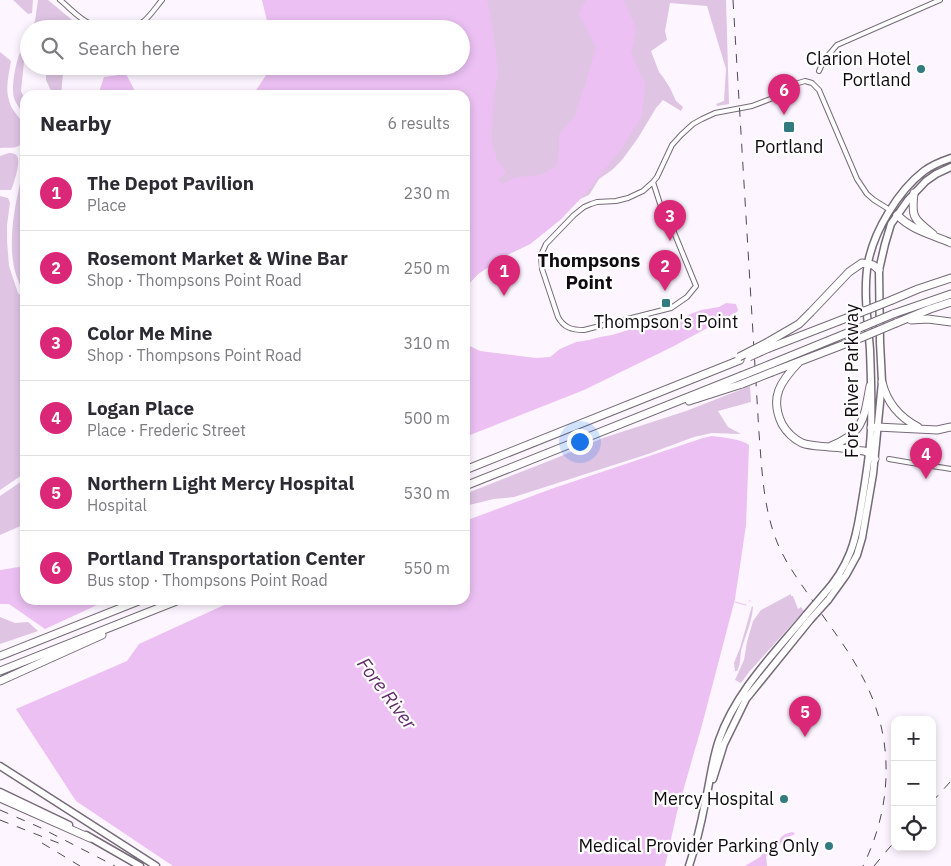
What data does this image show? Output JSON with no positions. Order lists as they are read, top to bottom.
{
  "streets": {
    "main road": ["Fore River Parkway"]
  },
  "districts": ["Thompsons Point"],
  "water": ["Fore River"],
  "places": {
    "other": ["Clarion Hotel Portland", "Mercy Hospital", "Medical Provider Parking Only"],
    "transit": ["Portland", "Thompson's Point"]
  },
  "page": {
    "search": "Search here",
    "pins": [
      "6",
      "3",
      "2",
      "1",
      "4",
      "5"
    ],
    "heading": ["Nearby", "6 results"],
    "list": [
      {
        "mark": "1",
        "name": "The Depot Pavilion",
        "note": "Place",
        "value": "230 m"
      },
      {
        "mark": "2",
        "name": "Rosemont Market & Wine Bar",
        "note": "Shop · Thompsons Point Road",
        "value": "250 m"
      },
      {
        "mark": "3",
        "name": "Color Me Mine",
        "note": "Shop · Thompsons Point Road",
        "value": "310 m"
      },
      {
        "mark": "4",
        "name": "Logan Place",
        "note": "Place · Frederic Street",
        "value": "500 m"
      },
      {
        "mark": "5",
        "name": "Northern Light Mercy Hospital",
        "note": "Hospital",
        "value": "530 m"
      },
      {
        "mark": "6",
        "name": "Portland Transportation Center",
        "note": "Bus stop · Thompsons Point Road",
        "value": "550 m"
      }
    ],
    "map_buttons": ["+", "−"]
  }
}
